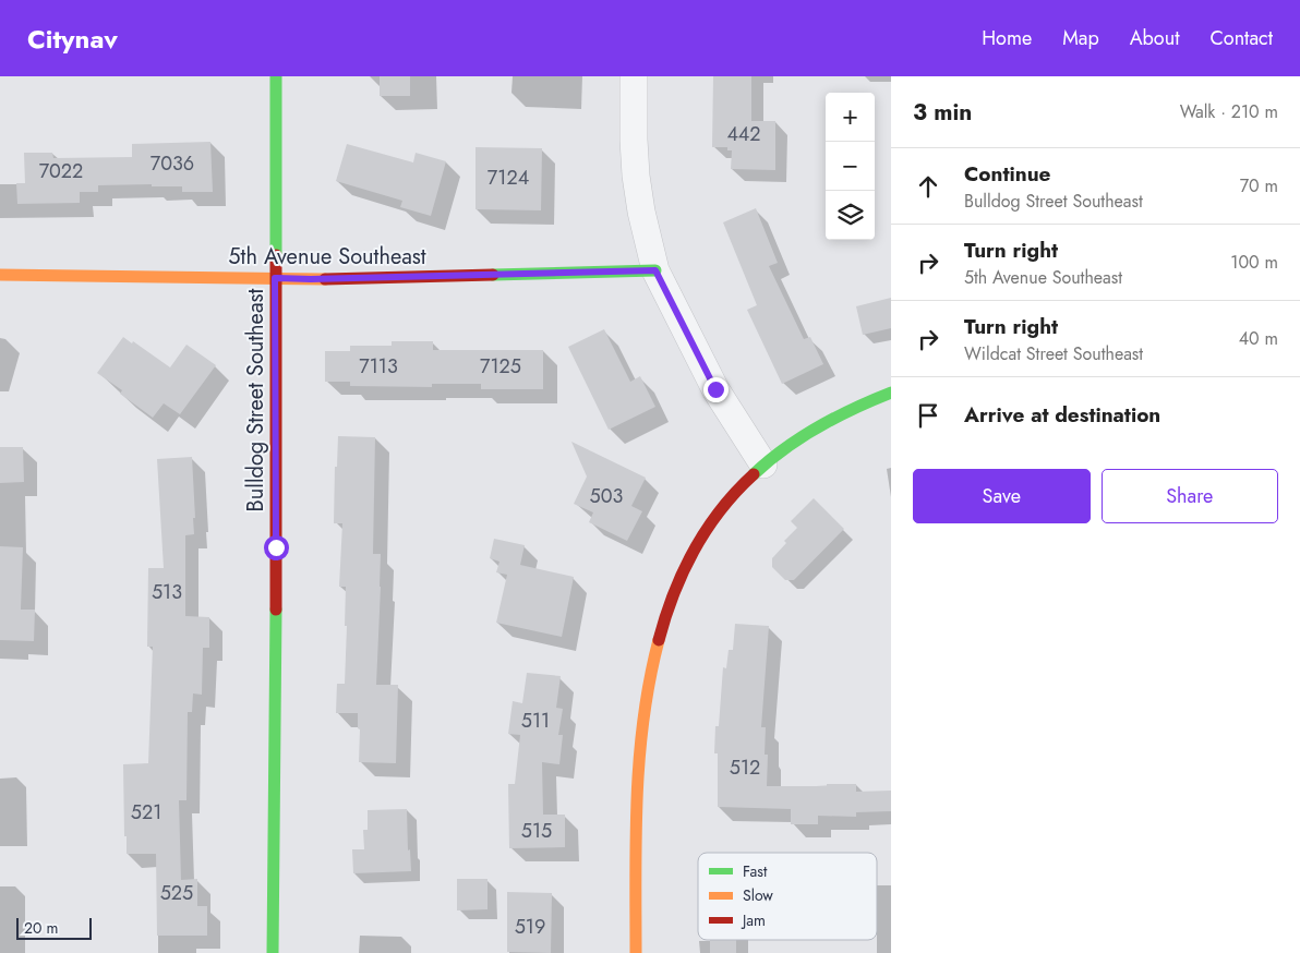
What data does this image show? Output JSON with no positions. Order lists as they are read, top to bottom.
{
  "streets": {
    "street": ["5th Avenue Southeast", "Bulldog Street Southeast"]
  },
  "crossings": [
    ["5th Avenue Southeast", "Bulldog Street Southeast"]
  ],
  "house_numbers": [
    "442",
    "7036",
    "7022",
    "7124",
    "7113",
    "7125",
    "503",
    "513",
    "511",
    "512",
    "521",
    "515",
    "525",
    "519"
  ],
  "legend": ["Fast", "Slow", "Jam"],
  "scale_bar": "20 m",
  "page": {
    "header": "Citynav",
    "nav": [
      "Home",
      "Map",
      "About",
      "Contact"
    ],
    "heading": ["3 min", "Walk · 210 m"],
    "map_buttons": ["+", "−"],
    "list": [
      ["Continue", "Bulldog Street Southeast", "70 m"],
      ["Turn right", "5th Avenue Southeast", "100 m"],
      ["Turn right", "Wildcat Street Southeast", "40 m"],
      "Arrive at destination"
    ],
    "buttons": ["Save", "Share"],
    "scale": "20 m"
  }
}
